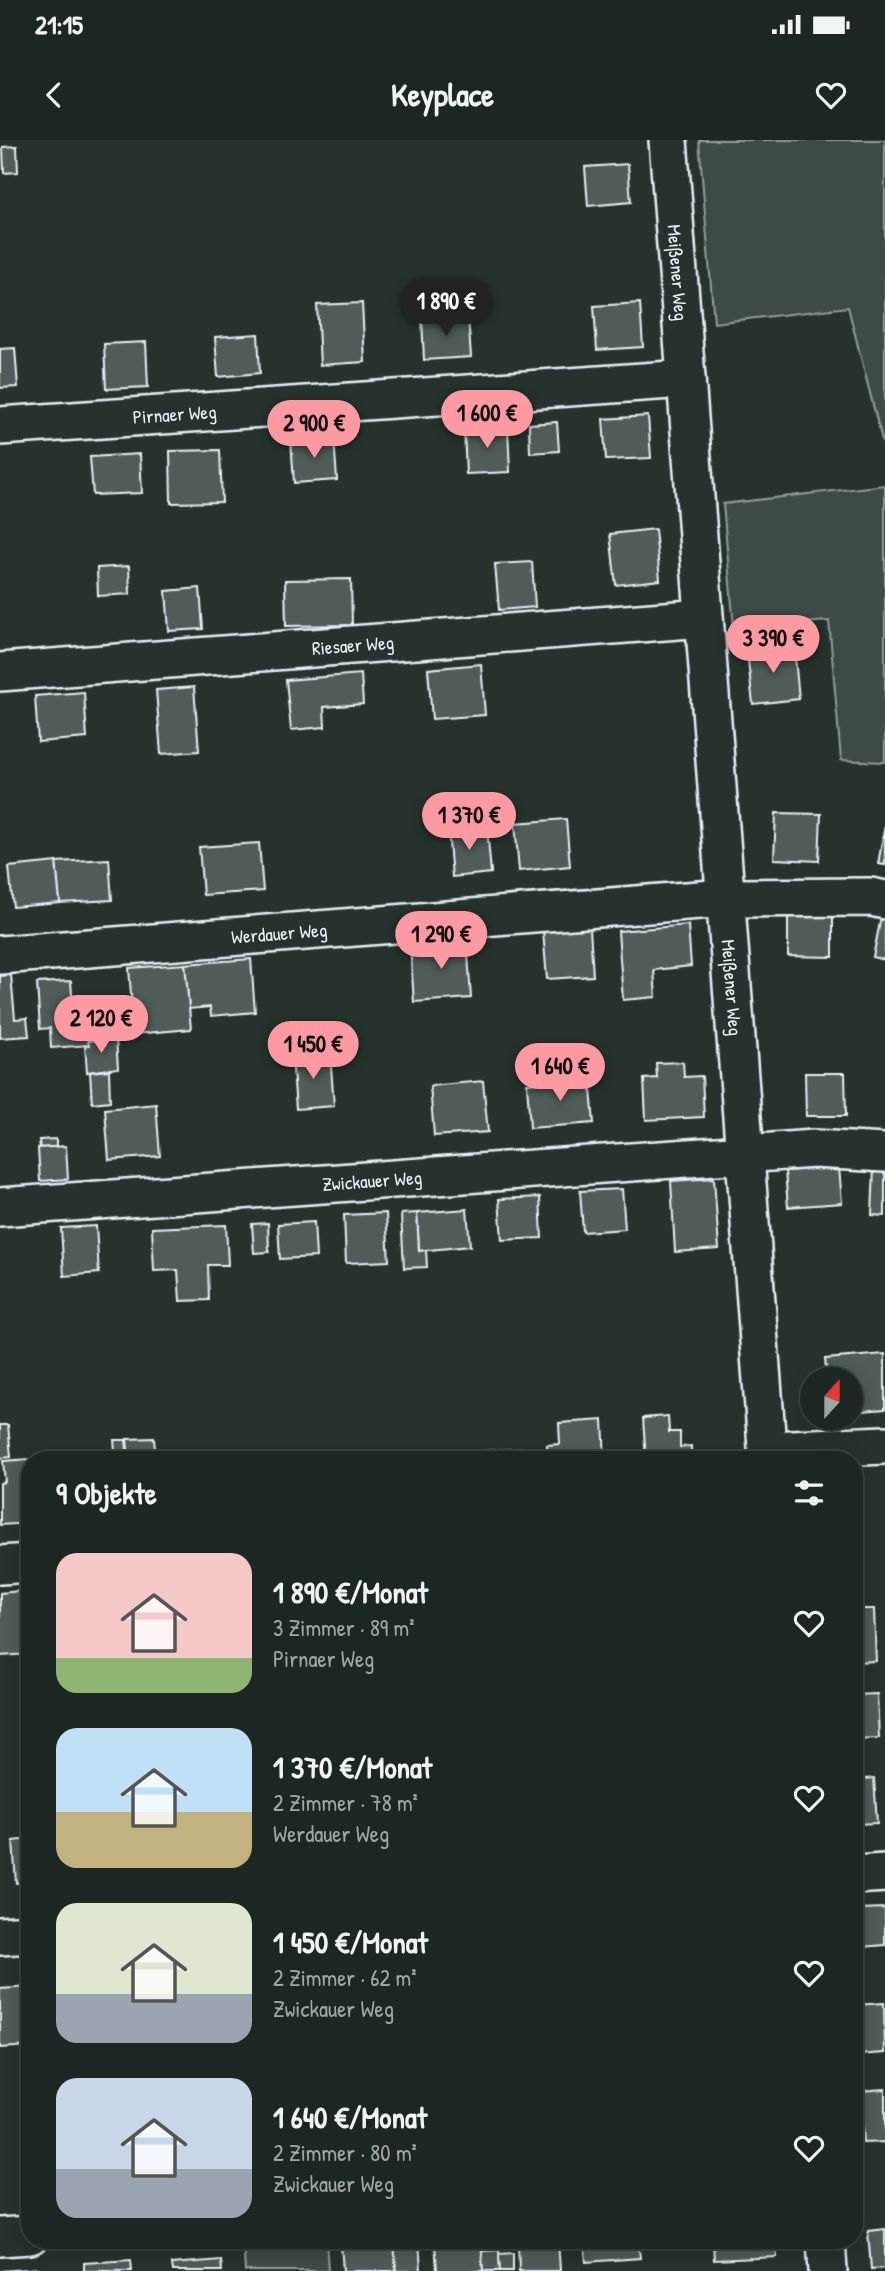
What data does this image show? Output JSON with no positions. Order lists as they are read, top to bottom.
{
  "streets": {
    "street": [
      "Meißener Weg",
      "Pirnaer Weg",
      "Riesaer Weg",
      "Werdauer Weg",
      "Zwickauer Weg"
    ]
  },
  "crossings": [
    ["Meißener Weg", "Pirnaer Weg"],
    ["Meißener Weg", "Riesaer Weg"],
    ["Meißener Weg", "Werdauer Weg"],
    ["Meißener Weg", "Zwickauer Weg"]
  ],
  "north": "top",
  "page": {
    "status": "21:15",
    "header": "Keyplace",
    "price": [
      "1 890 €",
      "1 600 €",
      "2 900 €",
      "3 390 €",
      "1 370 €",
      "1 290 €",
      "2 120 €",
      "1 450 €",
      "1 640 €"
    ],
    "heading": "9 Objekte",
    "list": [
      {
        "name": "1 890 €/Monat",
        "note": "3 Zimmer · 89 m² · Pirnaer Weg"
      },
      {
        "name": "1 370 €/Monat",
        "note": "2 Zimmer · 78 m² · Werdauer Weg"
      },
      {
        "name": "1 450 €/Monat",
        "note": "2 Zimmer · 62 m² · Zwickauer Weg"
      },
      {
        "name": "1 640 €/Monat",
        "note": "2 Zimmer · 80 m² · Zwickauer Weg"
      }
    ]
  }
}
